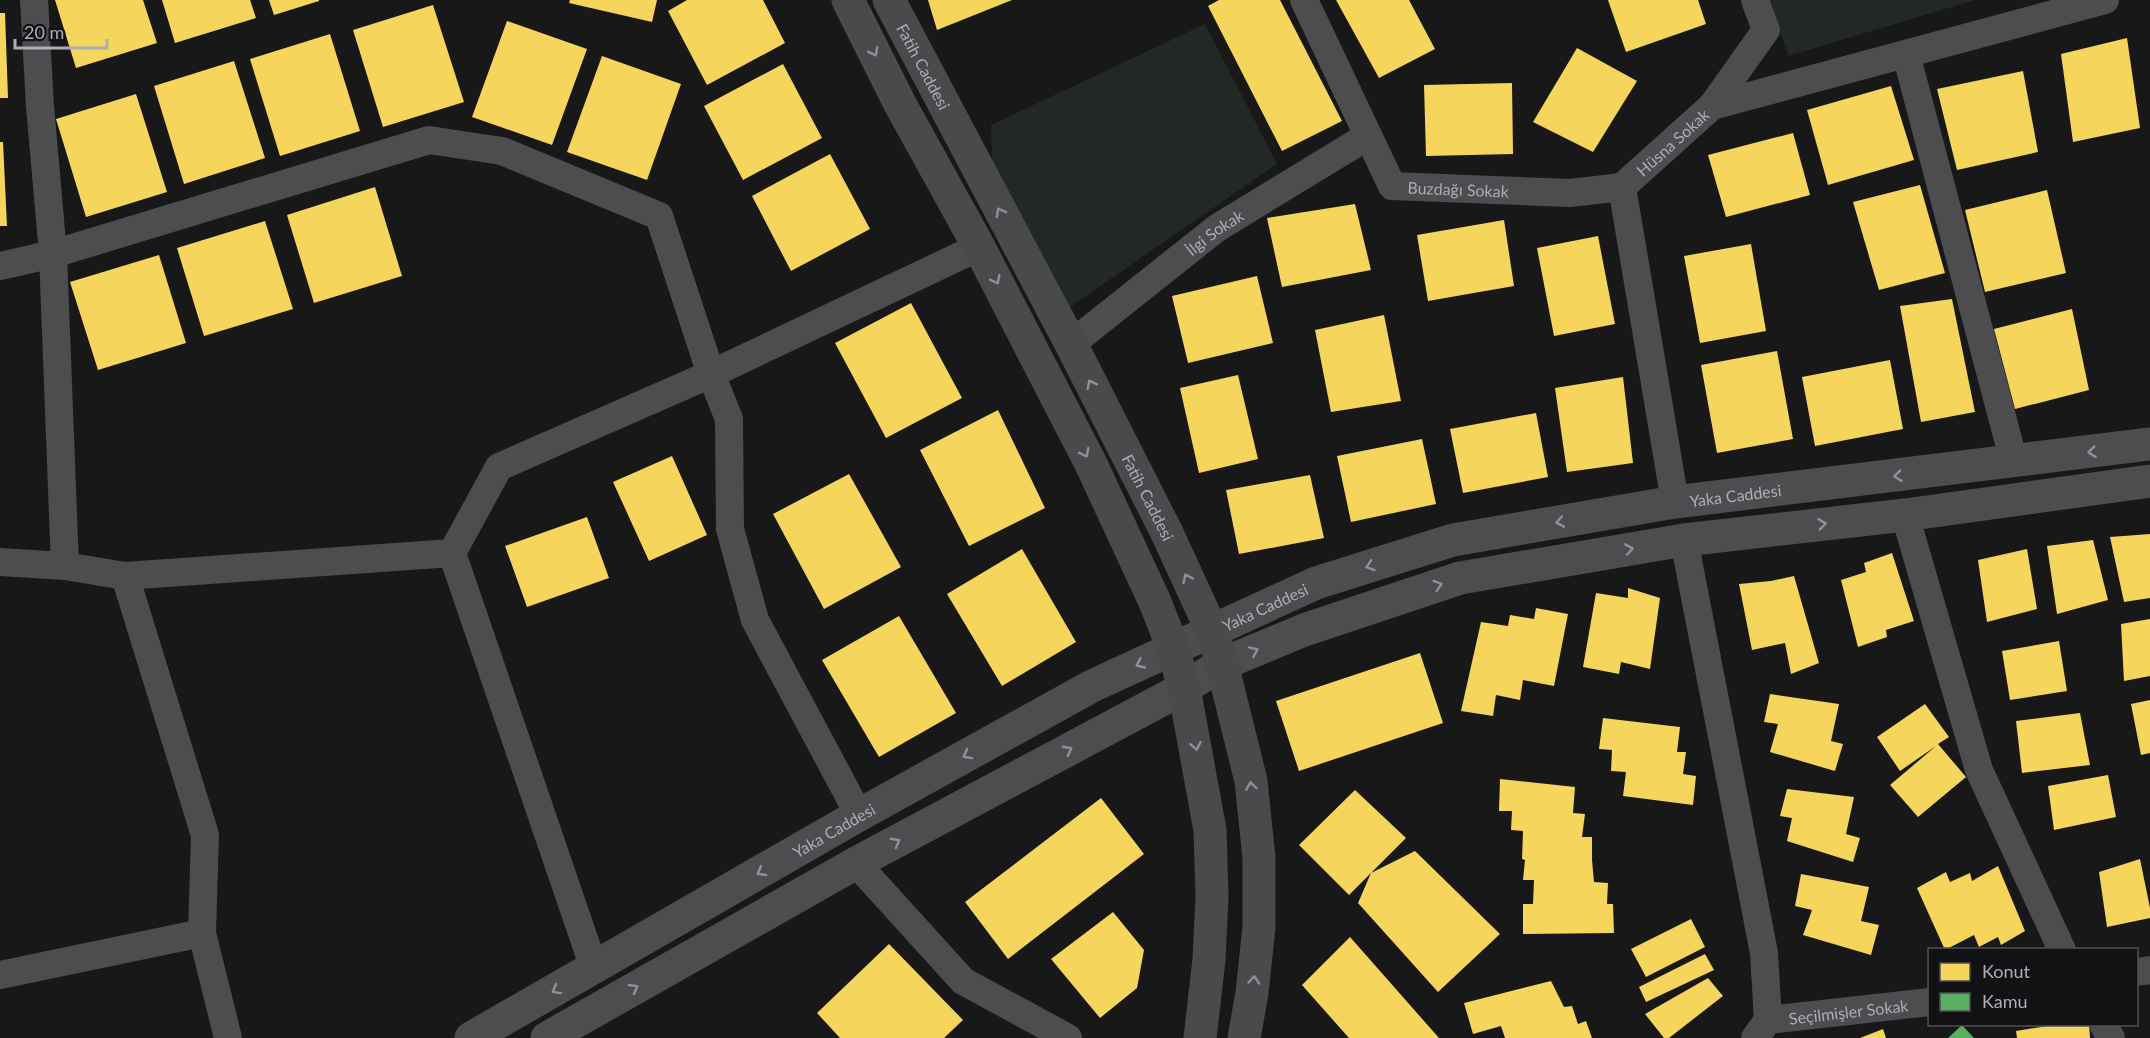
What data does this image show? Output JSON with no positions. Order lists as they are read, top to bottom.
{
  "streets": {
    "main road": ["Fatih Caddesi"],
    "street": [
      "Hüsna Sokak",
      "Buzdağı Sokak",
      "İlgi Sokak",
      "Yaka Caddesi",
      "Seçilmişler Sokak"
    ]
  },
  "crossings": [
    ["Fatih Caddesi", "İlgi Sokak"],
    ["Fatih Caddesi", "Yaka Caddesi"],
    ["Hüsna Sokak", "Buzdağı Sokak"],
    ["Hüsna Sokak", "Yaka Caddesi"],
    ["Buzdağı Sokak", "İlgi Sokak"]
  ],
  "legend": ["Konut", "Kamu"],
  "scale_bar": "20 m"
}
